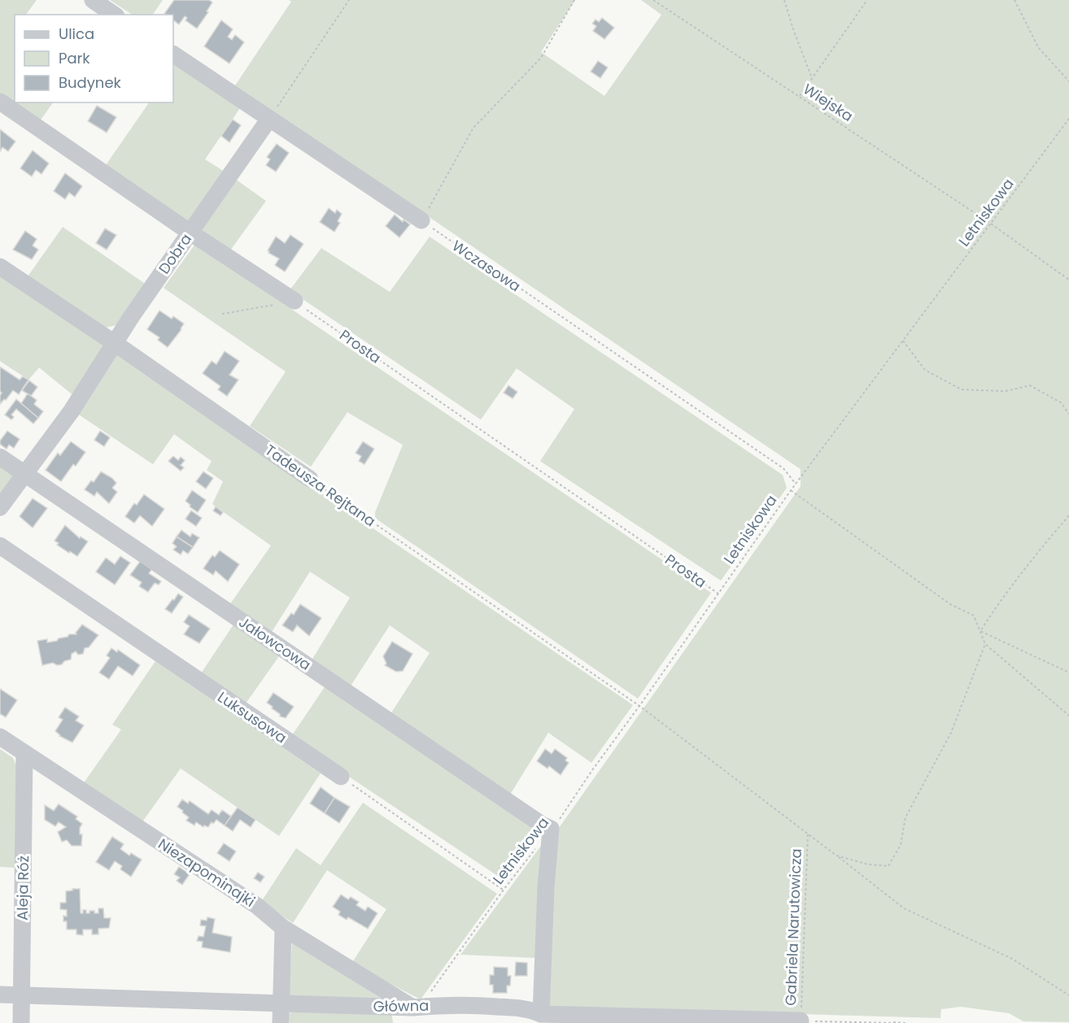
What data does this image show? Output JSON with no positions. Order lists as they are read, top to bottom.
{
  "streets": {
    "street": [
      "Dobra",
      "Tadeusza Rejtana",
      "Jałowcowa",
      "Luksusowa",
      "Niezapominajki",
      "Aleja Róż",
      "Główna"
    ],
    "path": [
      "Wiejska",
      "Letniskowa",
      "Wczasowa",
      "Prosta",
      "Gabriela Narutowicza"
    ]
  },
  "crossings": [
    ["Wiejska", "Letniskowa"],
    ["Letniskowa", "Wczasowa"],
    ["Letniskowa", "Prosta"],
    ["Letniskowa", "Tadeusza Rejtana"],
    ["Letniskowa", "Jałowcowa"],
    ["Letniskowa", "Niezapominajki"],
    ["Letniskowa", "Główna"],
    ["Dobra", "Tadeusza Rejtana"],
    ["Dobra", "Jałowcowa"],
    ["Tadeusza Rejtana", "Gabriela Narutowicza"],
    ["Niezapominajki", "Aleja Róż"],
    ["Niezapominajki", "Główna"],
    ["Aleja Róż", "Główna"],
    ["Gabriela Narutowicza", "Główna"]
  ],
  "legend": ["Ulica", "Park", "Budynek"]
}
